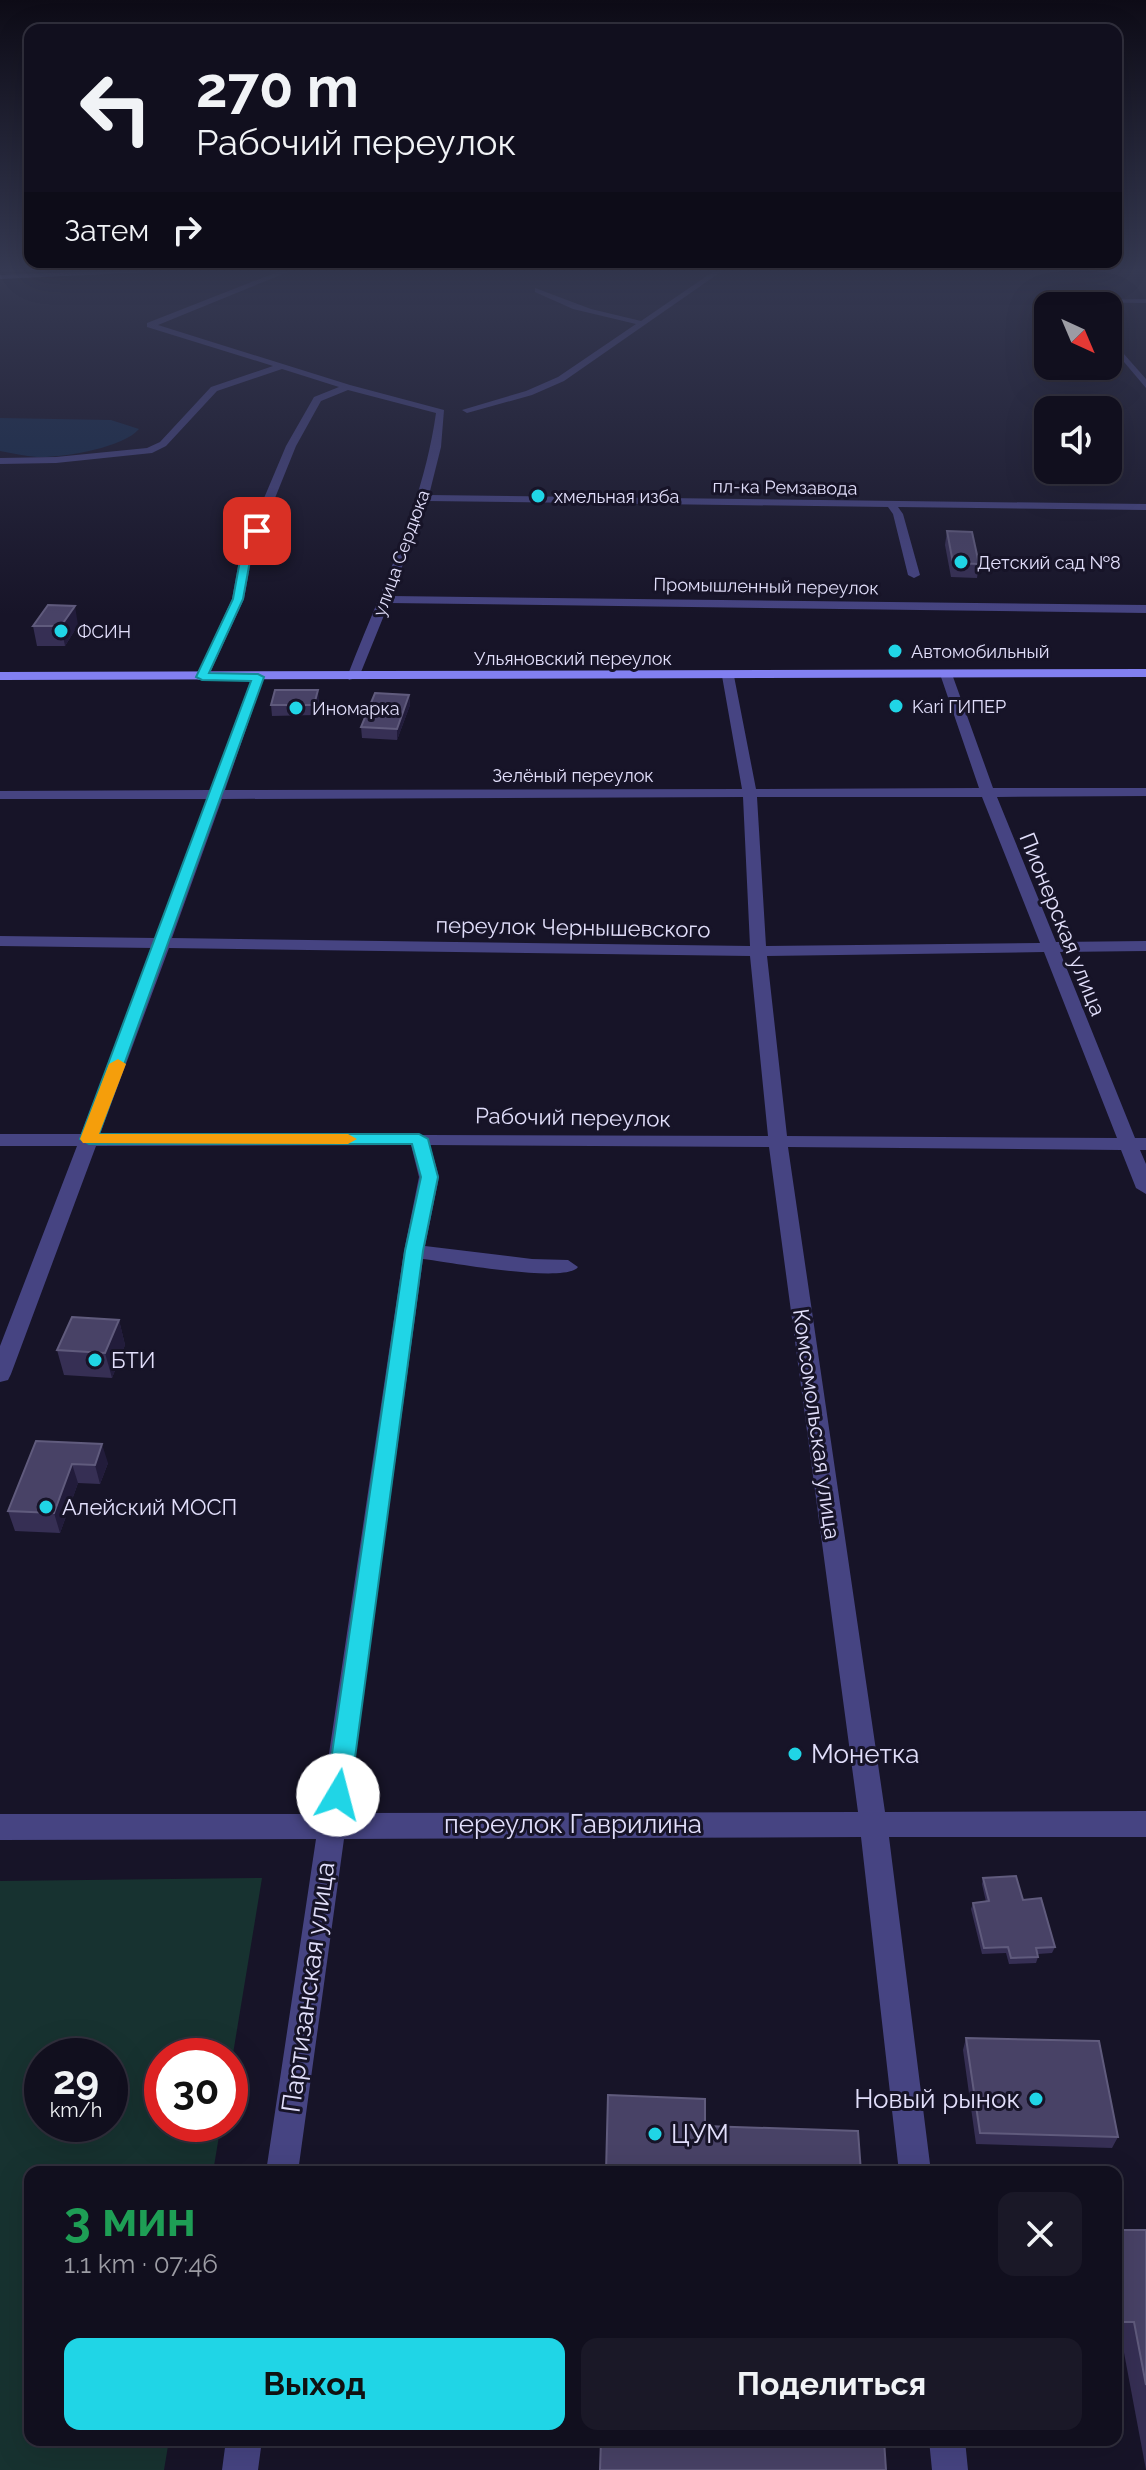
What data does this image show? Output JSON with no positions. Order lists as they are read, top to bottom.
{
  "streets": {
    "main road": ["Ульяновский переулок"],
    "street": [
      "пл-ка Ремзавода",
      "улица Сердюка",
      "Промышленный переулок",
      "Зелёный переулок",
      "Пионерская улица",
      "переулок Чернышевского",
      "Рабочий переулок",
      "Комсомольская улица",
      "переулок Гаврилина",
      "Партизанская улица"
    ]
  },
  "crossings": [
    ["пл-ка Ремзавода", "улица Сердюка"],
    ["улица Сердюка", "Промышленный переулок"],
    ["улица Сердюка", "Ульяновский переулок"],
    ["Ульяновский переулок", "Пионерская улица"],
    ["Ульяновский переулок", "Комсомольская улица"],
    ["Зелёный переулок", "Пионерская улица"],
    ["Зелёный переулок", "Комсомольская улица"],
    ["Пионерская улица", "переулок Чернышевского"],
    ["Пионерская улица", "Рабочий переулок"],
    ["переулок Чернышевского", "Комсомольская улица"],
    ["Рабочий переулок", "Комсомольская улица"],
    ["Рабочий переулок", "Партизанская улица"],
    ["Комсомольская улица", "переулок Гаврилина"],
    ["переулок Гаврилина", "Партизанская улица"]
  ],
  "places": [
    "хмельная изба",
    "Детский сад №8",
    "ФСИН",
    "Автомобильный",
    "Kari ГИПЕР",
    "Иномарка",
    "БТИ",
    "Алейский МОСП",
    "Монетка",
    "Новый рынок",
    "ЦУМ"
  ],
  "north": "bottom right",
  "page": {
    "turn": ["270 m", "Рабочий переулок"],
    "then": "Затем",
    "speed": "29 km/h",
    "limit": "30",
    "heading": ["3 мин", "1.1 km · 07:46"],
    "buttons": ["Выход", "Поделиться"]
  }
}
